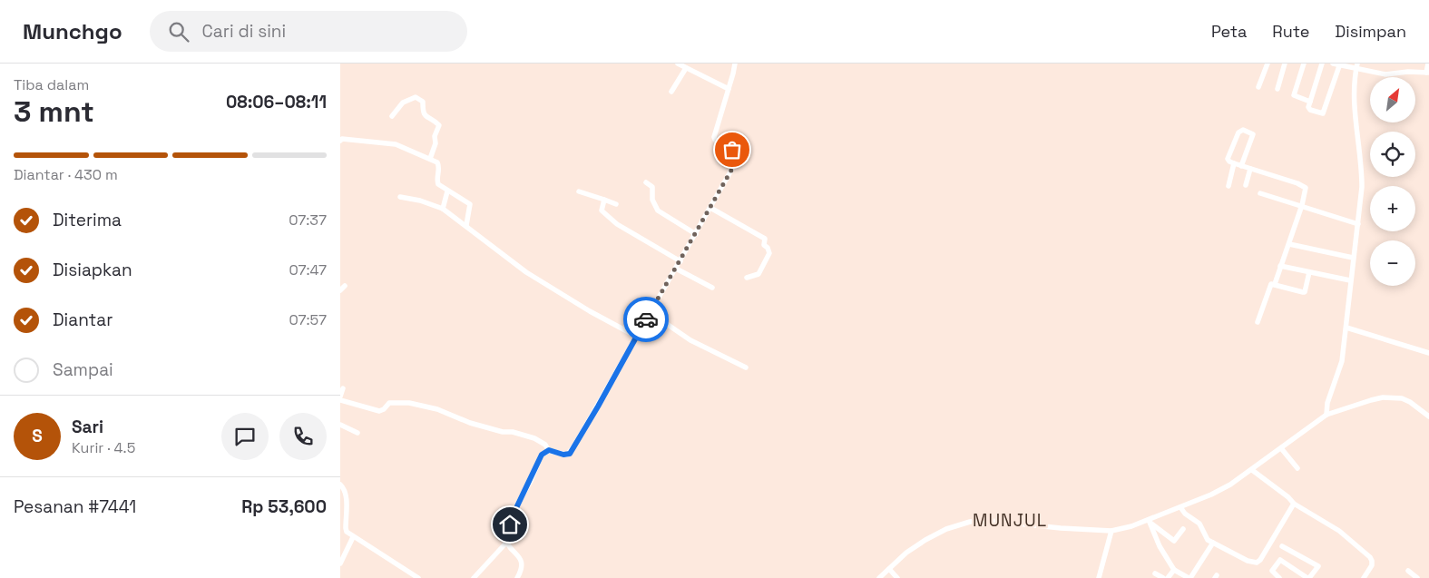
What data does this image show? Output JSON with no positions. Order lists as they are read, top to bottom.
{
  "districts": ["MUNJUL"],
  "north": "top right",
  "page": {
    "header": "Munchgo",
    "search": "Cari di sini",
    "nav": ["Peta", "Rute", "Disimpan"],
    "heading": ["3 mnt", "Tiba dalam", "08:06–08:11"],
    "panel": [
      "Sari",
      "Kurir · 4.5",
      "Pesanan #7441",
      "Rp 53,600"
    ],
    "map_buttons": ["+", "−"],
    "bar": "Diantar · 430 m",
    "list": [
      ["Diterima", "07:37"],
      ["Disiapkan", "07:47"],
      ["Diantar", "07:57"],
      "Sampai"
    ],
    "round": "S"
  }
}
